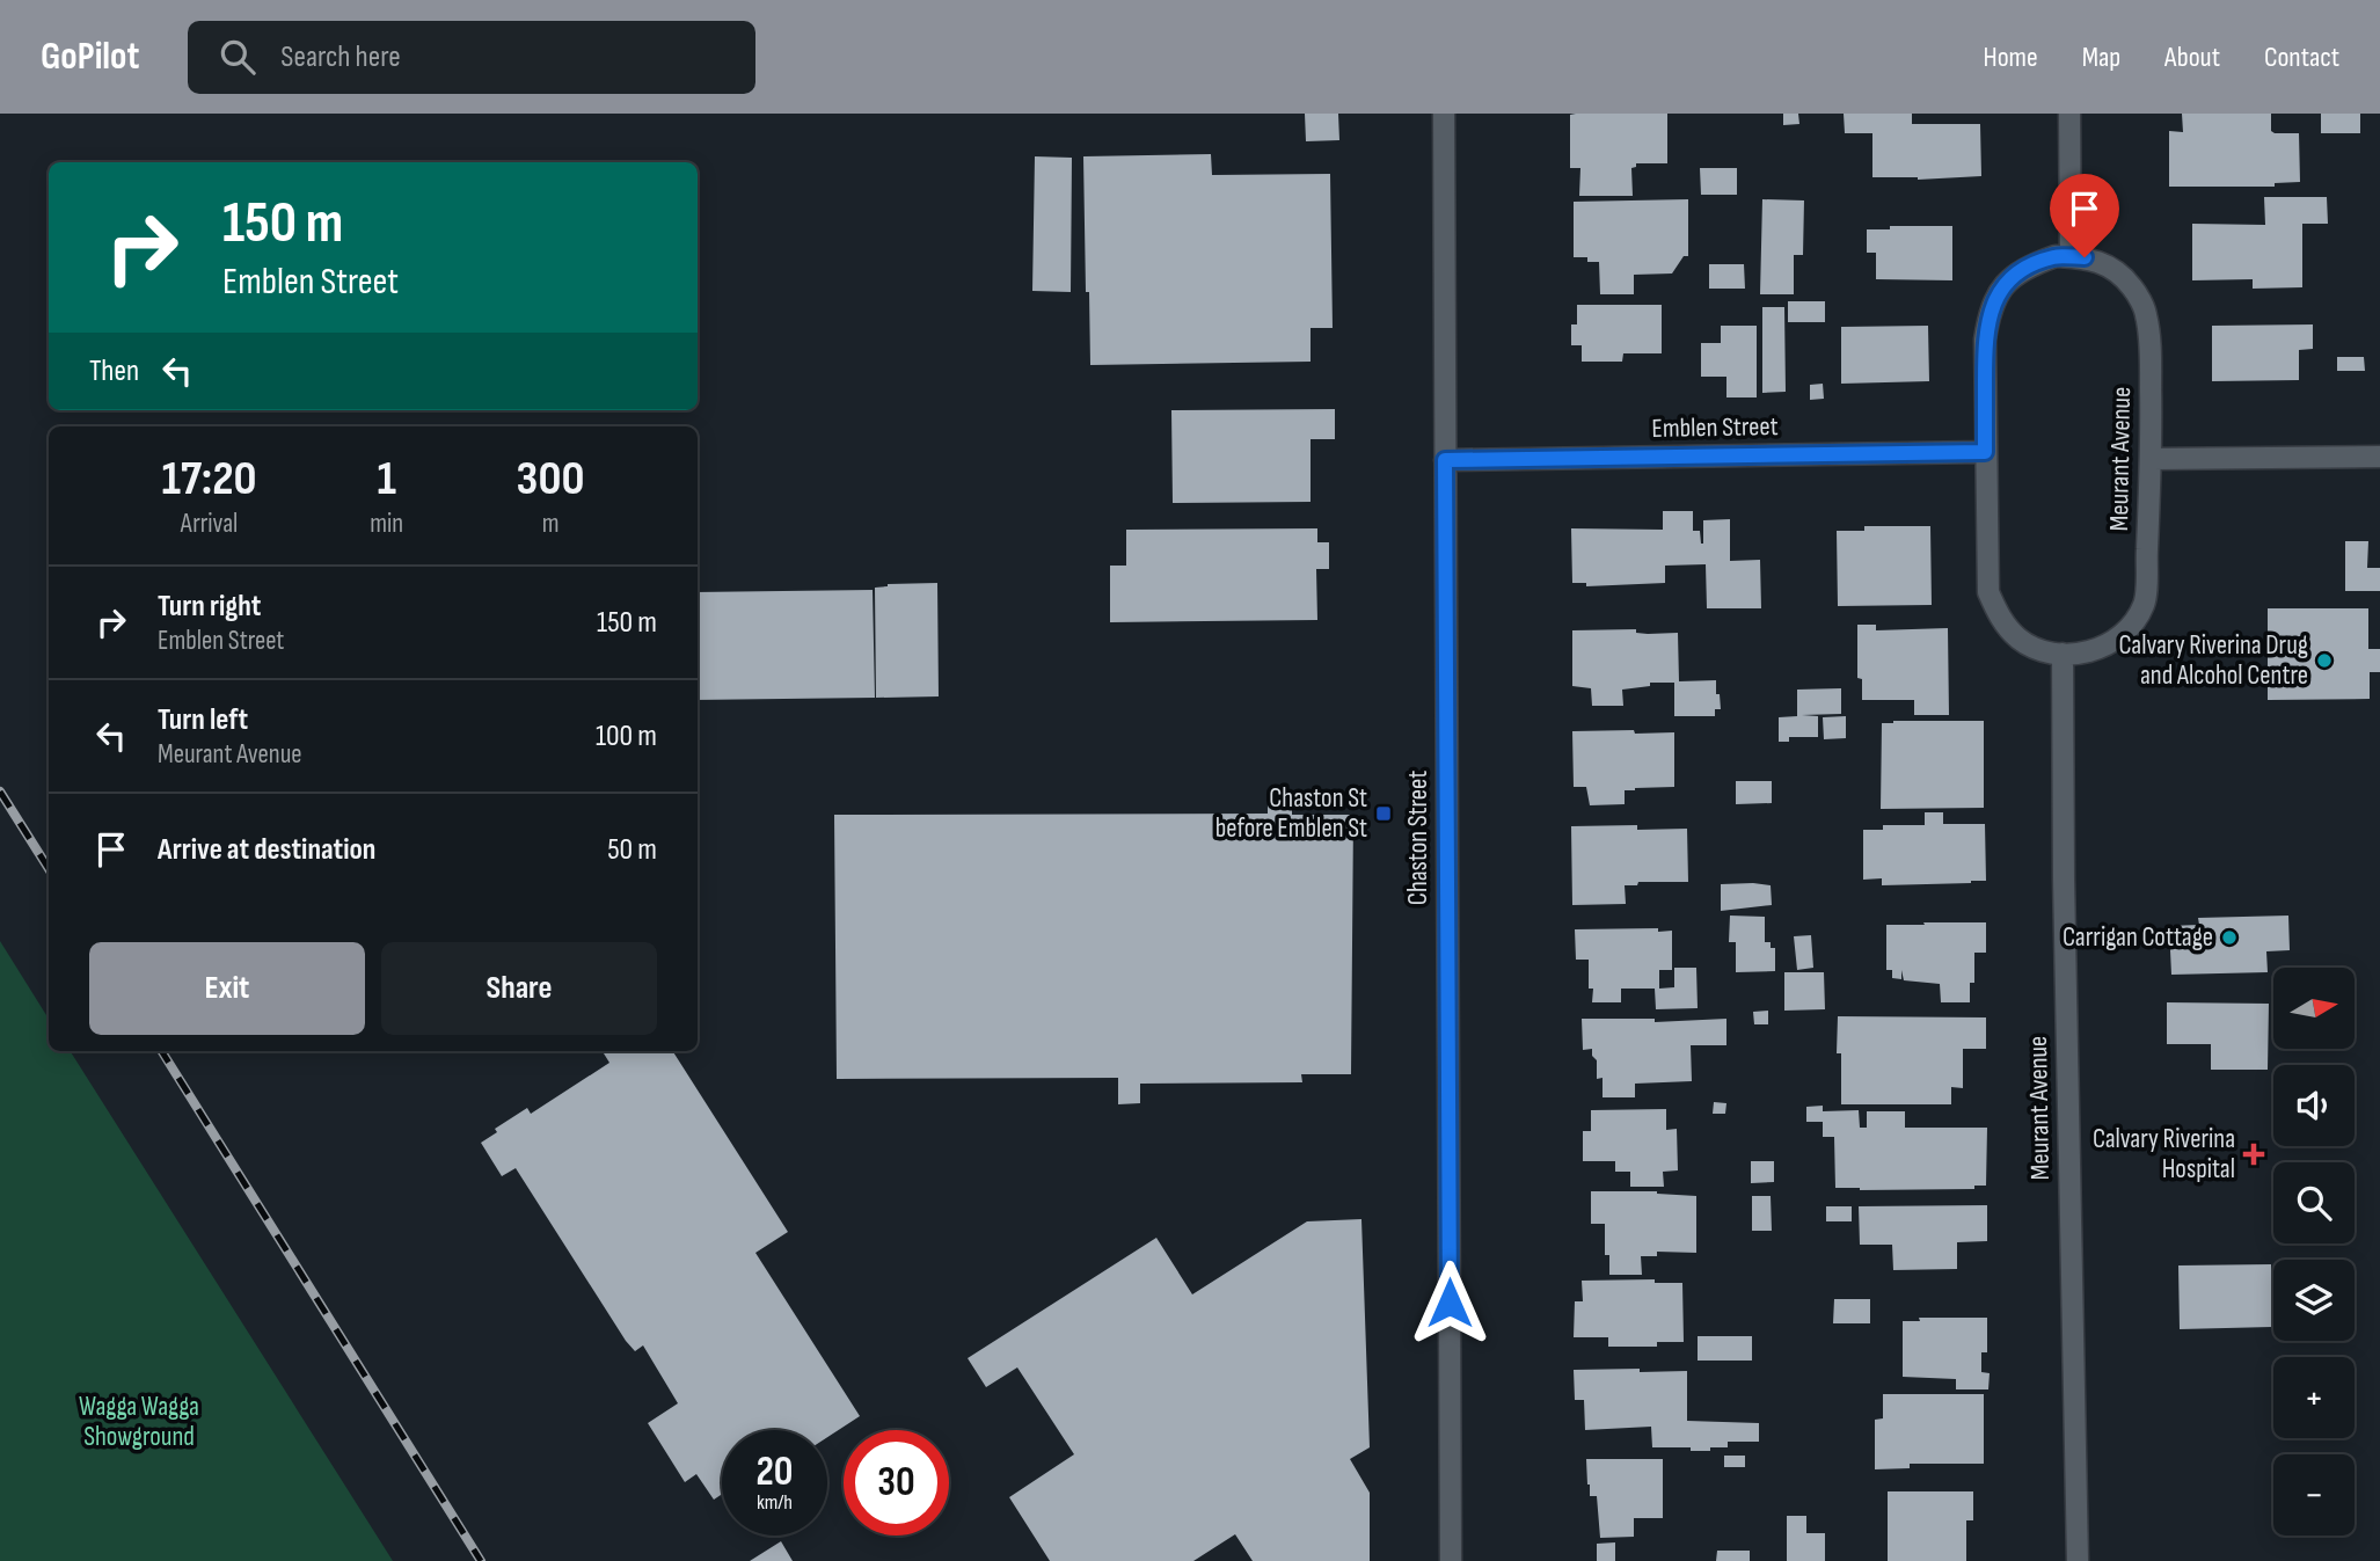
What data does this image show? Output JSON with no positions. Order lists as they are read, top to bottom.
{
  "streets": {
    "street": ["Emblen Street", "Meurant Avenue", "Chaston Street"]
  },
  "crossings": [
    ["Emblen Street", "Meurant Avenue"],
    ["Emblen Street", "Chaston Street"]
  ],
  "parks": ["Wagga Wagga Showground"],
  "places": {
    "other": ["Calvary Riverina Drug and Alcohol Centre", "Carrigan Cottage"],
    "transit": ["Chaston St before Emblen St"],
    "health": ["Calvary Riverina Hospital"]
  },
  "north": "right",
  "page": {
    "header": "GoPilot",
    "search": "Search here",
    "nav": [
      "Home",
      "Map",
      "About",
      "Contact"
    ],
    "turn": ["150 m", "Emblen Street"],
    "then": "Then",
    "eta": [
      "17:20",
      "Arrival",
      "1",
      "min",
      "300",
      "m"
    ],
    "list": [
      {
        "name": "Turn right",
        "note": "Emblen Street",
        "value": "150 m"
      },
      {
        "name": "Turn left",
        "note": "Meurant Avenue",
        "value": "100 m"
      },
      {
        "name": "Arrive at destination",
        "value": "50 m"
      }
    ],
    "buttons": ["Exit", "Share"],
    "map_buttons": ["+", "−"],
    "speed": "20 km/h",
    "limit": "30"
  }
}
